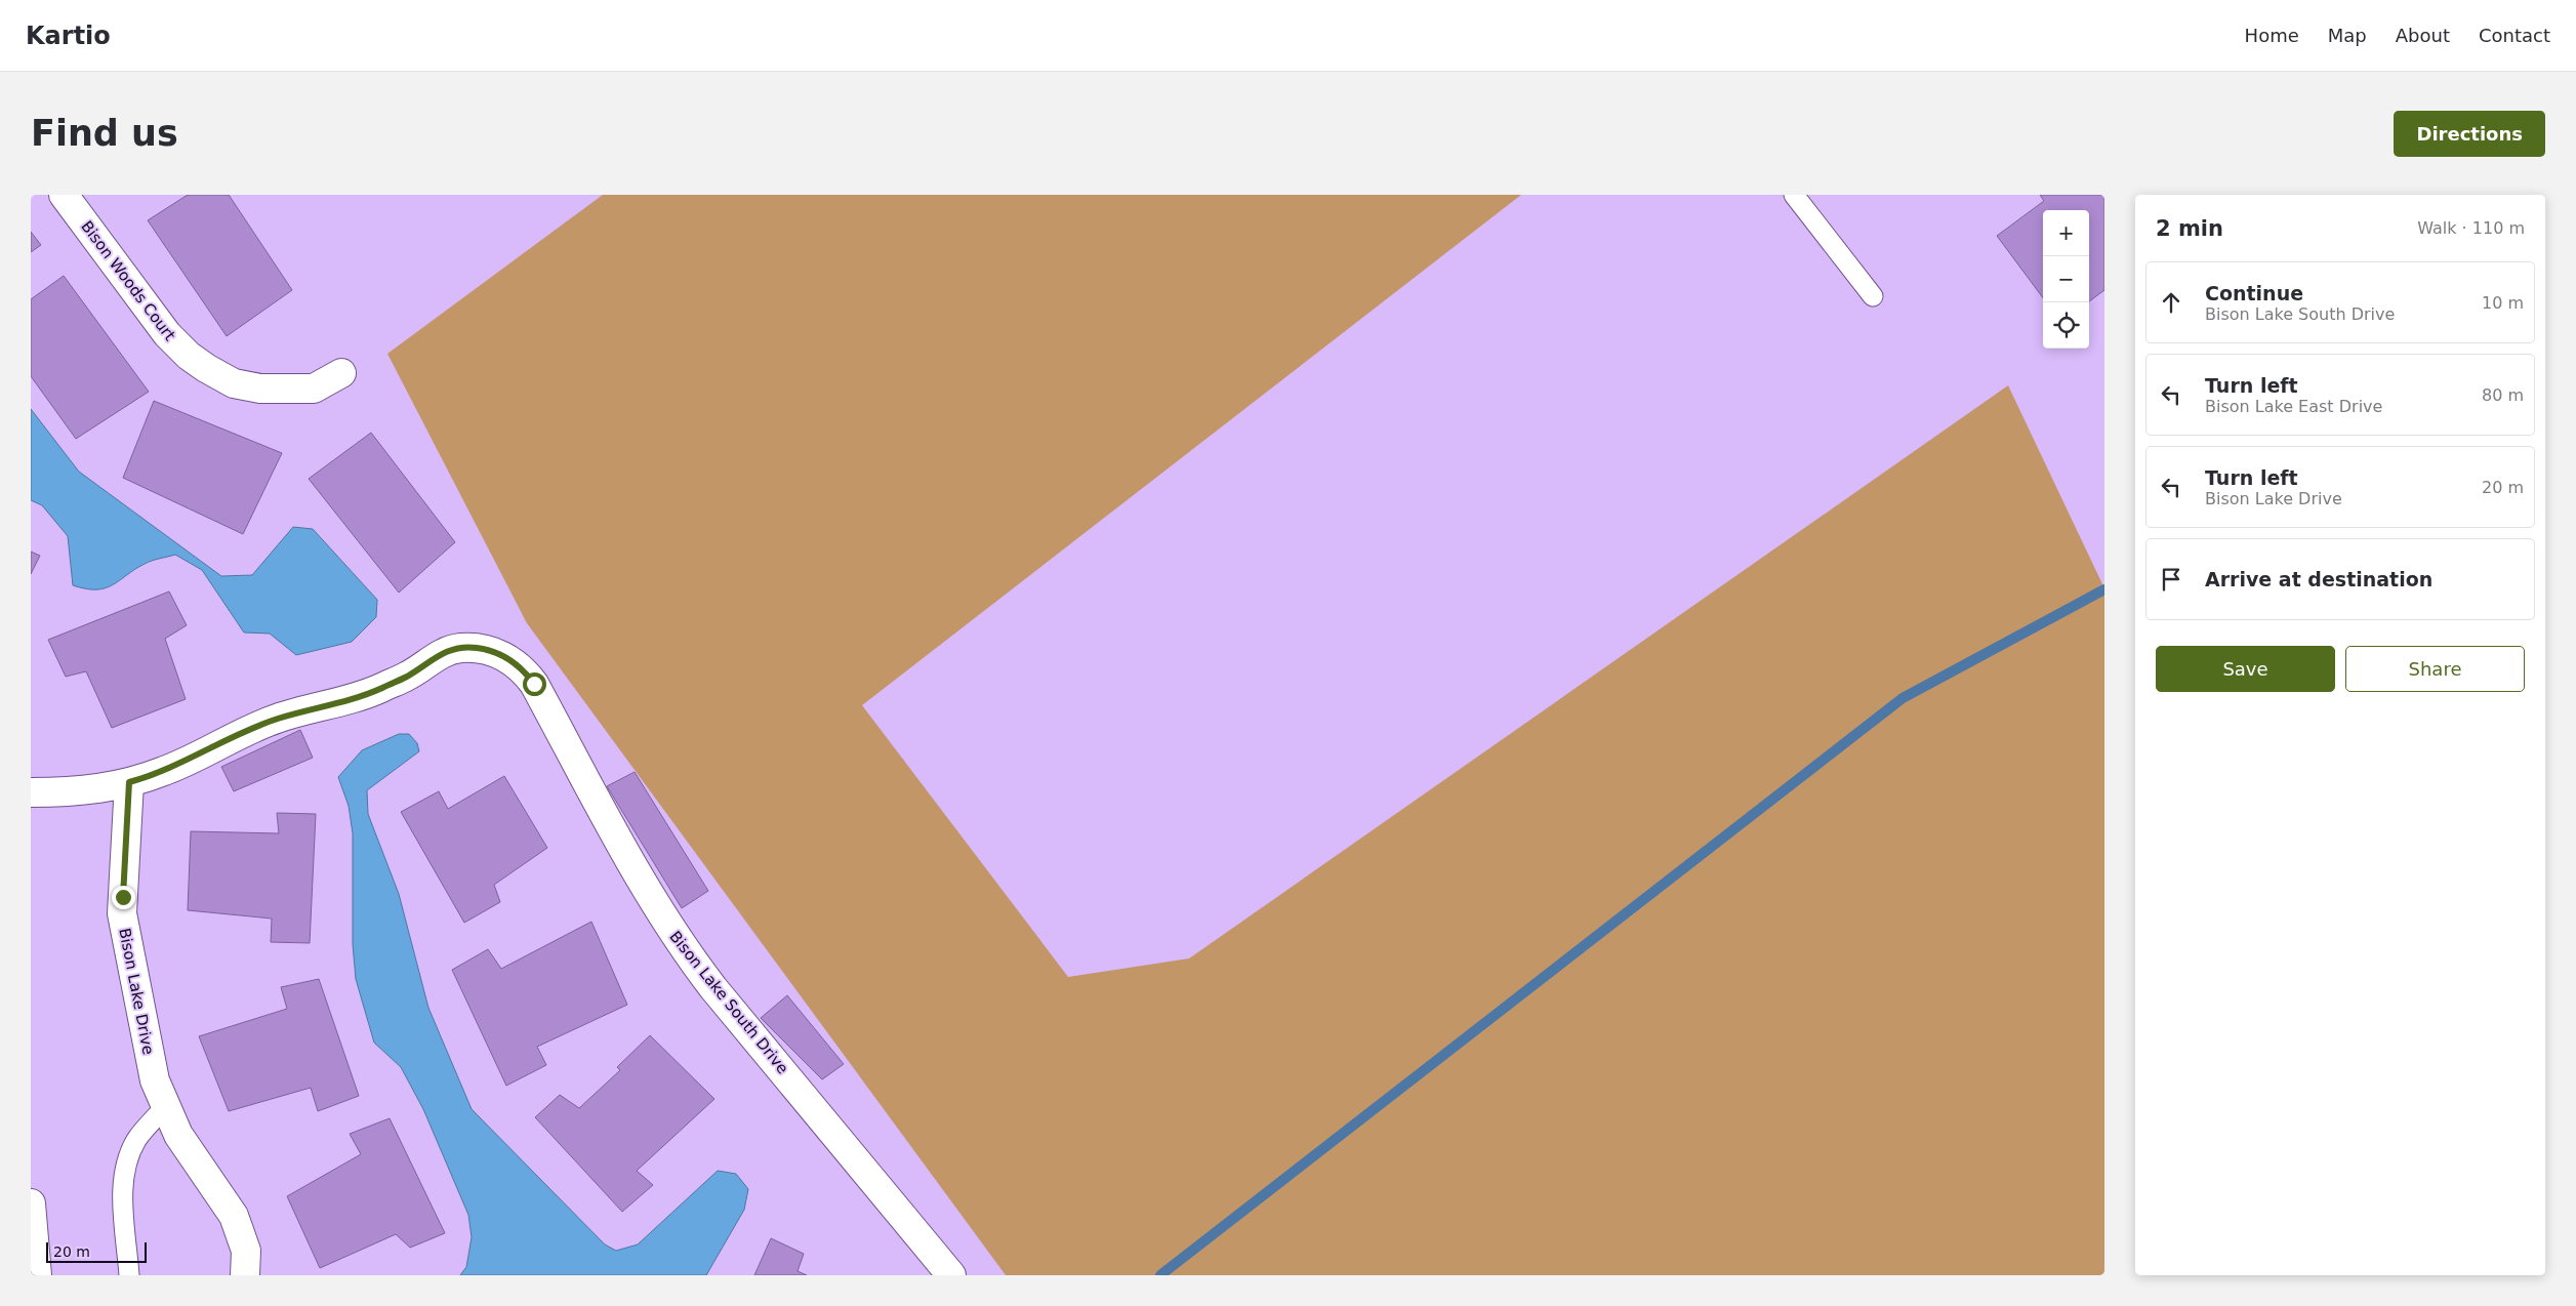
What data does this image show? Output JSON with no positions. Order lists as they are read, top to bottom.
{
  "streets": {
    "street": ["Bison Woods Court", "Bison Lake Drive", "Bison Lake South Drive"]
  },
  "crossings": [
    ["Bison Lake Drive", "Bison Lake South Drive"]
  ],
  "scale_bar": "20 m",
  "page": {
    "header": "Kartio",
    "nav": [
      "Home",
      "Map",
      "About",
      "Contact"
    ],
    "buttons": [
      "Directions",
      ["Save", "Share"]
    ],
    "title": "Find us",
    "heading": ["2 min", "Walk · 110 m"],
    "map_buttons": ["+", "−"],
    "list": [
      ["Continue", "Bison Lake South Drive", "10 m"],
      ["Turn left", "Bison Lake East Drive", "80 m"],
      ["Turn left", "Bison Lake Drive", "20 m"],
      "Arrive at destination"
    ],
    "scale": "20 m"
  }
}
